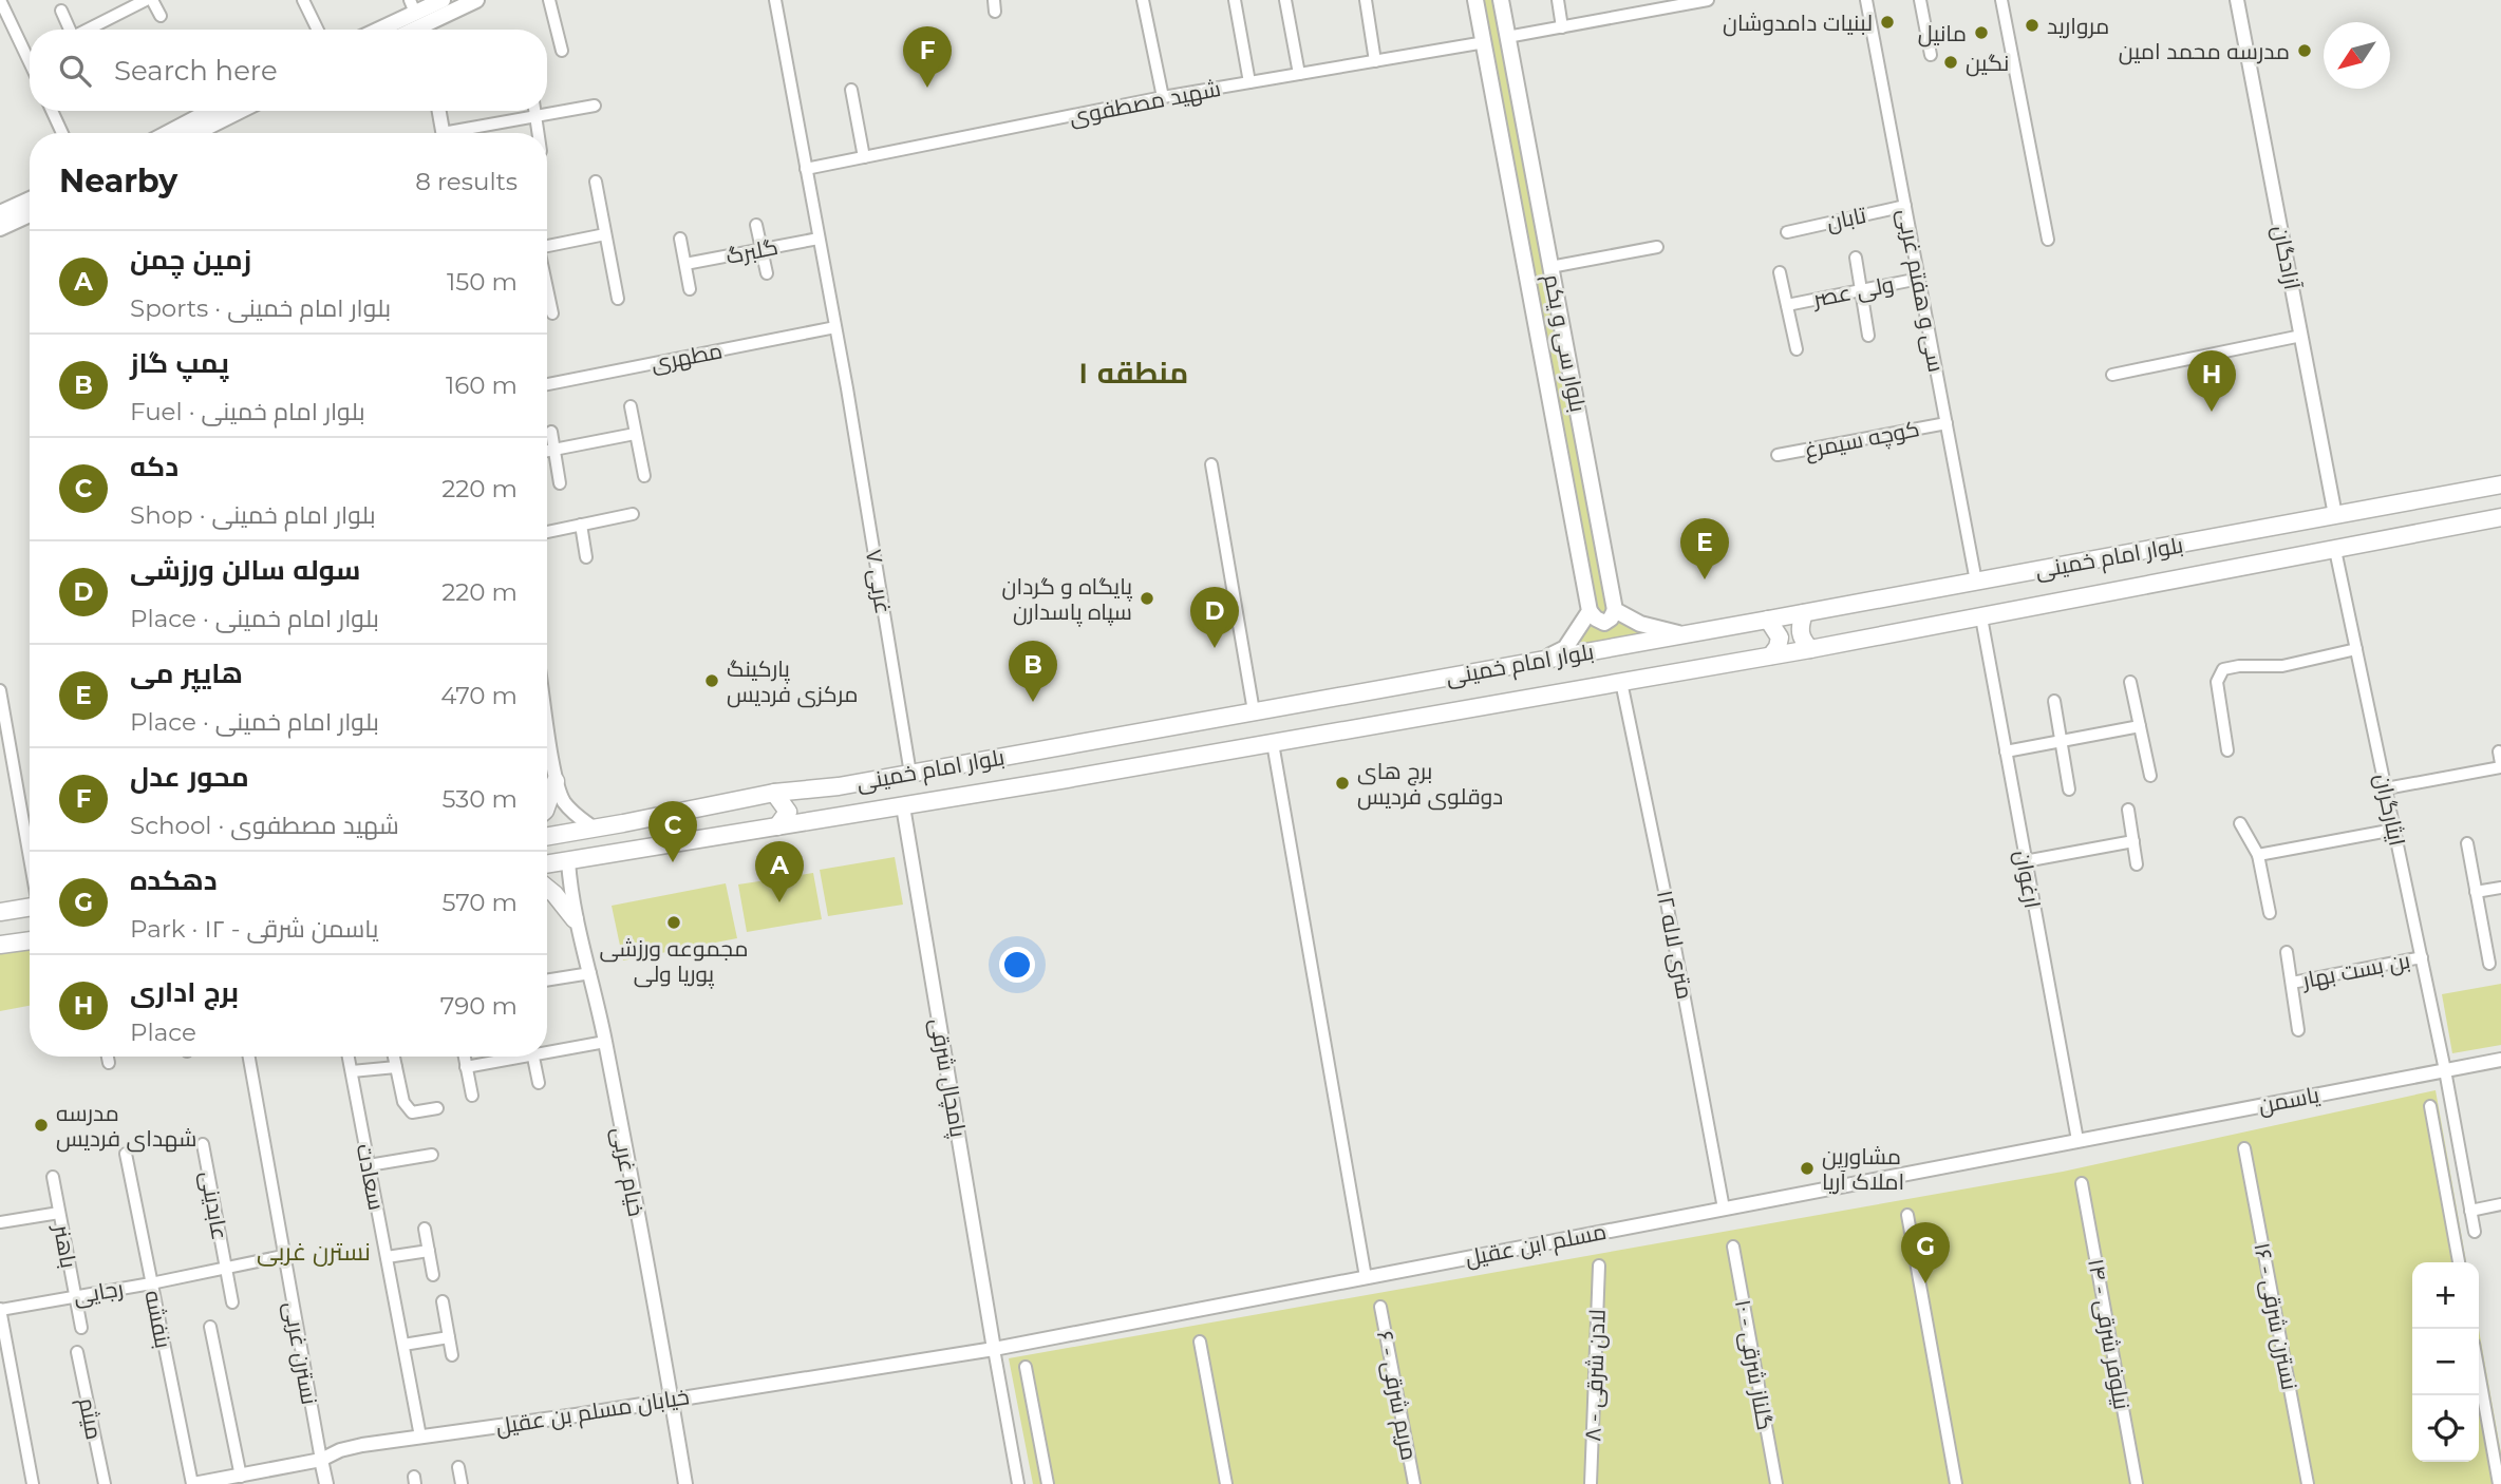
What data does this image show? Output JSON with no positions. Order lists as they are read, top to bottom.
{
  "streets": {
    "main road": ["بلوار سی و یکم", "بلوار امام خمینی"],
    "street": [
      "شهید مصطفوی",
      "تابان",
      "گلبرگ",
      "آزادگان",
      "سی و هفتم غربی",
      "ولی عصر",
      "مطهری",
      "کوچه سیمرغ",
      "۷ غربی",
      "ایثارگران",
      "ارغوان",
      "۱۲ متری لاله",
      "بن بست بهار",
      "پامچال شرقی",
      "یاسمن",
      "خیام غربی",
      "سعادت",
      "عابدینی",
      "مسلم ابن عقیل",
      "باهنر",
      "رجایی",
      "نسترن شرقی - ۱۶",
      "بنفشه",
      "نیلوفر شرقی - ۱۴",
      "نسترن غربی",
      "گلناز شرقی - ۱۰",
      "لادن شرقی - ۸",
      "مریم شرقی - ۶",
      "خیابان مسلم بن عقیل",
      "میثم"
    ]
  },
  "crossings": [
    ["شهید مصطفوی", "بلوار سی و یکم"],
    ["تابان", "سی و هفتم غربی"],
    ["آزادگان", "بلوار امام خمینی"],
    ["سی و هفتم غربی", "ولی عصر"],
    ["سی و هفتم غربی", "کوچه سیمرغ"],
    ["سی و هفتم غربی", "بلوار امام خمینی"],
    ["مطهری", "۷ غربی"],
    ["بلوار امام خمینی", "۷ غربی"],
    ["بلوار امام خمینی", "ایثارگران"],
    ["بلوار امام خمینی", "ارغوان"],
    ["بلوار امام خمینی", "۱۲ متری لاله"],
    ["بلوار امام خمینی", "پامچال شرقی"],
    ["بلوار امام خمینی", "خیام غربی"],
    ["ایثارگران", "بن بست بهار"],
    ["ایثارگران", "یاسمن"],
    ["ارغوان", "یاسمن"],
    ["ارغوان", "مسلم ابن عقیل"],
    ["۱۲ متری لاله", "مسلم ابن عقیل"],
    ["پامچال شرقی", "مسلم ابن عقیل"],
    ["پامچال شرقی", "خیابان مسلم بن عقیل"],
    ["یاسمن", "مسلم ابن عقیل"],
    ["خیام غربی", "خیابان مسلم بن عقیل"],
    ["سعادت", "خیابان مسلم بن عقیل"],
    ["عابدینی", "رجایی"],
    ["مسلم ابن عقیل", "خیابان مسلم بن عقیل"],
    ["باهنر", "رجایی"],
    ["رجایی", "بنفشه"],
    ["رجایی", "نسترن غربی"],
    ["بنفشه", "خیابان مسلم بن عقیل"],
    ["نسترن غربی", "خیابان مسلم بن عقیل"]
  ],
  "districts": ["منطقه ۱", "نسترن غربی"],
  "places": [
    "لبنیات دامدوشان",
    "مروارید",
    "مانیل",
    "مدرسه محمد امین",
    "نگین",
    "پایگاه و گردان سپاه پاسدارن",
    "پارکینگ مرکزی فردیس",
    "برج های دوقلوی فردیس",
    "مجموعه ورزشی پوریا ولی",
    "مدرسه شهدای فردیس",
    "مشاورین املاک آریا"
  ],
  "north": "bottom left",
  "page": {
    "pins": [
      "F",
      "H",
      "E",
      "D",
      "B",
      "C",
      "A",
      "G"
    ],
    "search": "Search here",
    "heading": ["Nearby", "8 results"],
    "list": [
      {
        "mark": "A",
        "name": "زمین چمن",
        "note": "Sports · بلوار امام خمینی",
        "value": "150 m"
      },
      {
        "mark": "B",
        "name": "پمپ گاز",
        "note": "Fuel · بلوار امام خمینی",
        "value": "160 m"
      },
      {
        "mark": "C",
        "name": "دکه",
        "note": "Shop · بلوار امام خمینی",
        "value": "220 m"
      },
      {
        "mark": "D",
        "name": "سوله سالن ورزشی",
        "note": "Place · بلوار امام خمینی",
        "value": "220 m"
      },
      {
        "mark": "E",
        "name": "هایپر می",
        "note": "Place · بلوار امام خمینی",
        "value": "470 m"
      },
      {
        "mark": "F",
        "name": "محور عدل",
        "note": "School · شهید مصطفوی",
        "value": "530 m"
      },
      {
        "mark": "G",
        "name": "دهکده",
        "note": "Park · یاسمن شرقی - ۱۲",
        "value": "570 m"
      },
      {
        "mark": "H",
        "name": "برج اداری",
        "note": "Place",
        "value": "790 m"
      }
    ],
    "map_buttons": ["+", "−"]
  }
}
